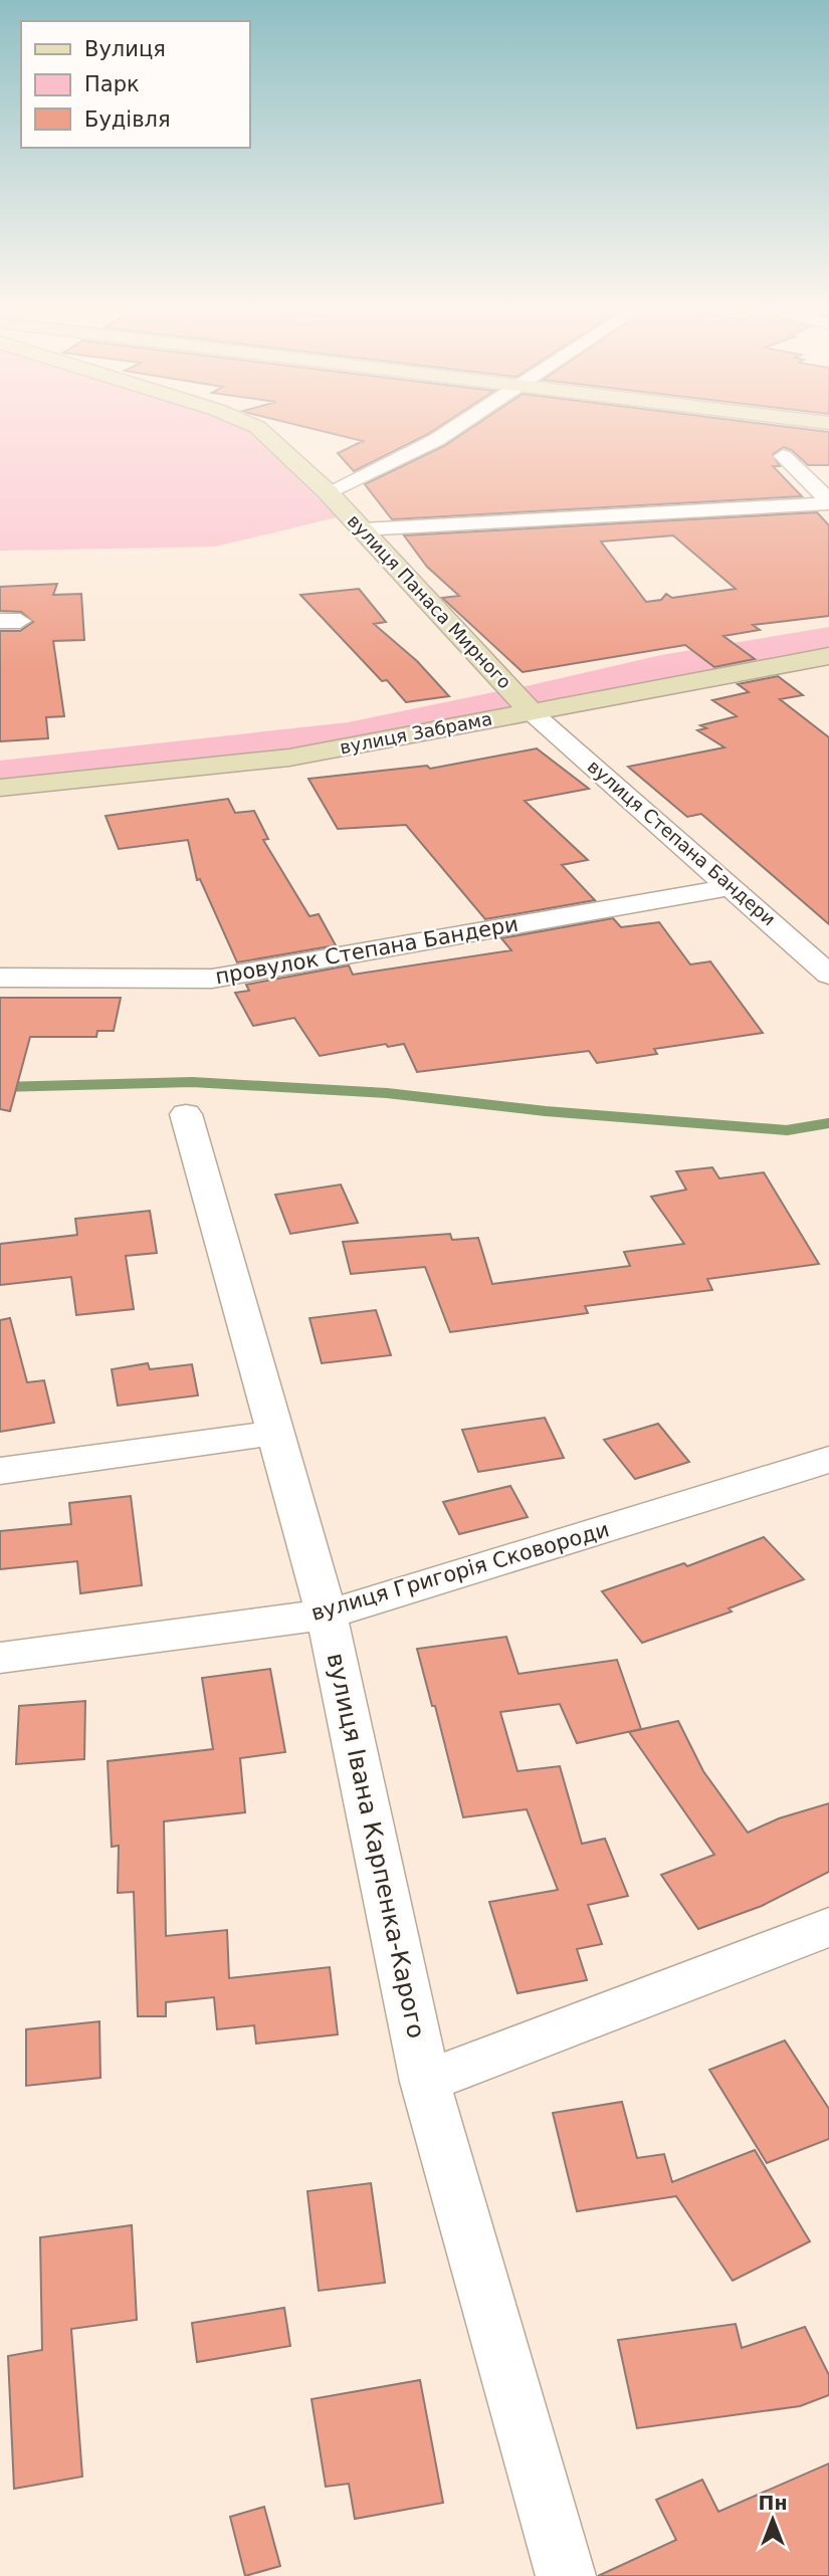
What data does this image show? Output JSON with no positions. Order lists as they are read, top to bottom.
{
  "streets": {
    "main road": ["вулиця Панаса Мирного", "вулиця Забрама"],
    "street": [
      "вулиця Степана Бандери",
      "провулок Степана Бандери",
      "вулиця Григорія Сковороди",
      "вулиця Івана Карпенка-Карого"
    ]
  },
  "crossings": [
    ["вулиця Панаса Мирного", "вулиця Забрама"],
    ["вулиця Панаса Мирного", "вулиця Степана Бандери"],
    ["вулиця Забрама", "вулиця Степана Бандери"],
    ["вулиця Степана Бандери", "провулок Степана Бандери"],
    ["вулиця Григорія Сковороди", "вулиця Івана Карпенка-Карого"]
  ],
  "legend": ["Вулиця", "Парк", "Будівля"],
  "north": "top"
}
